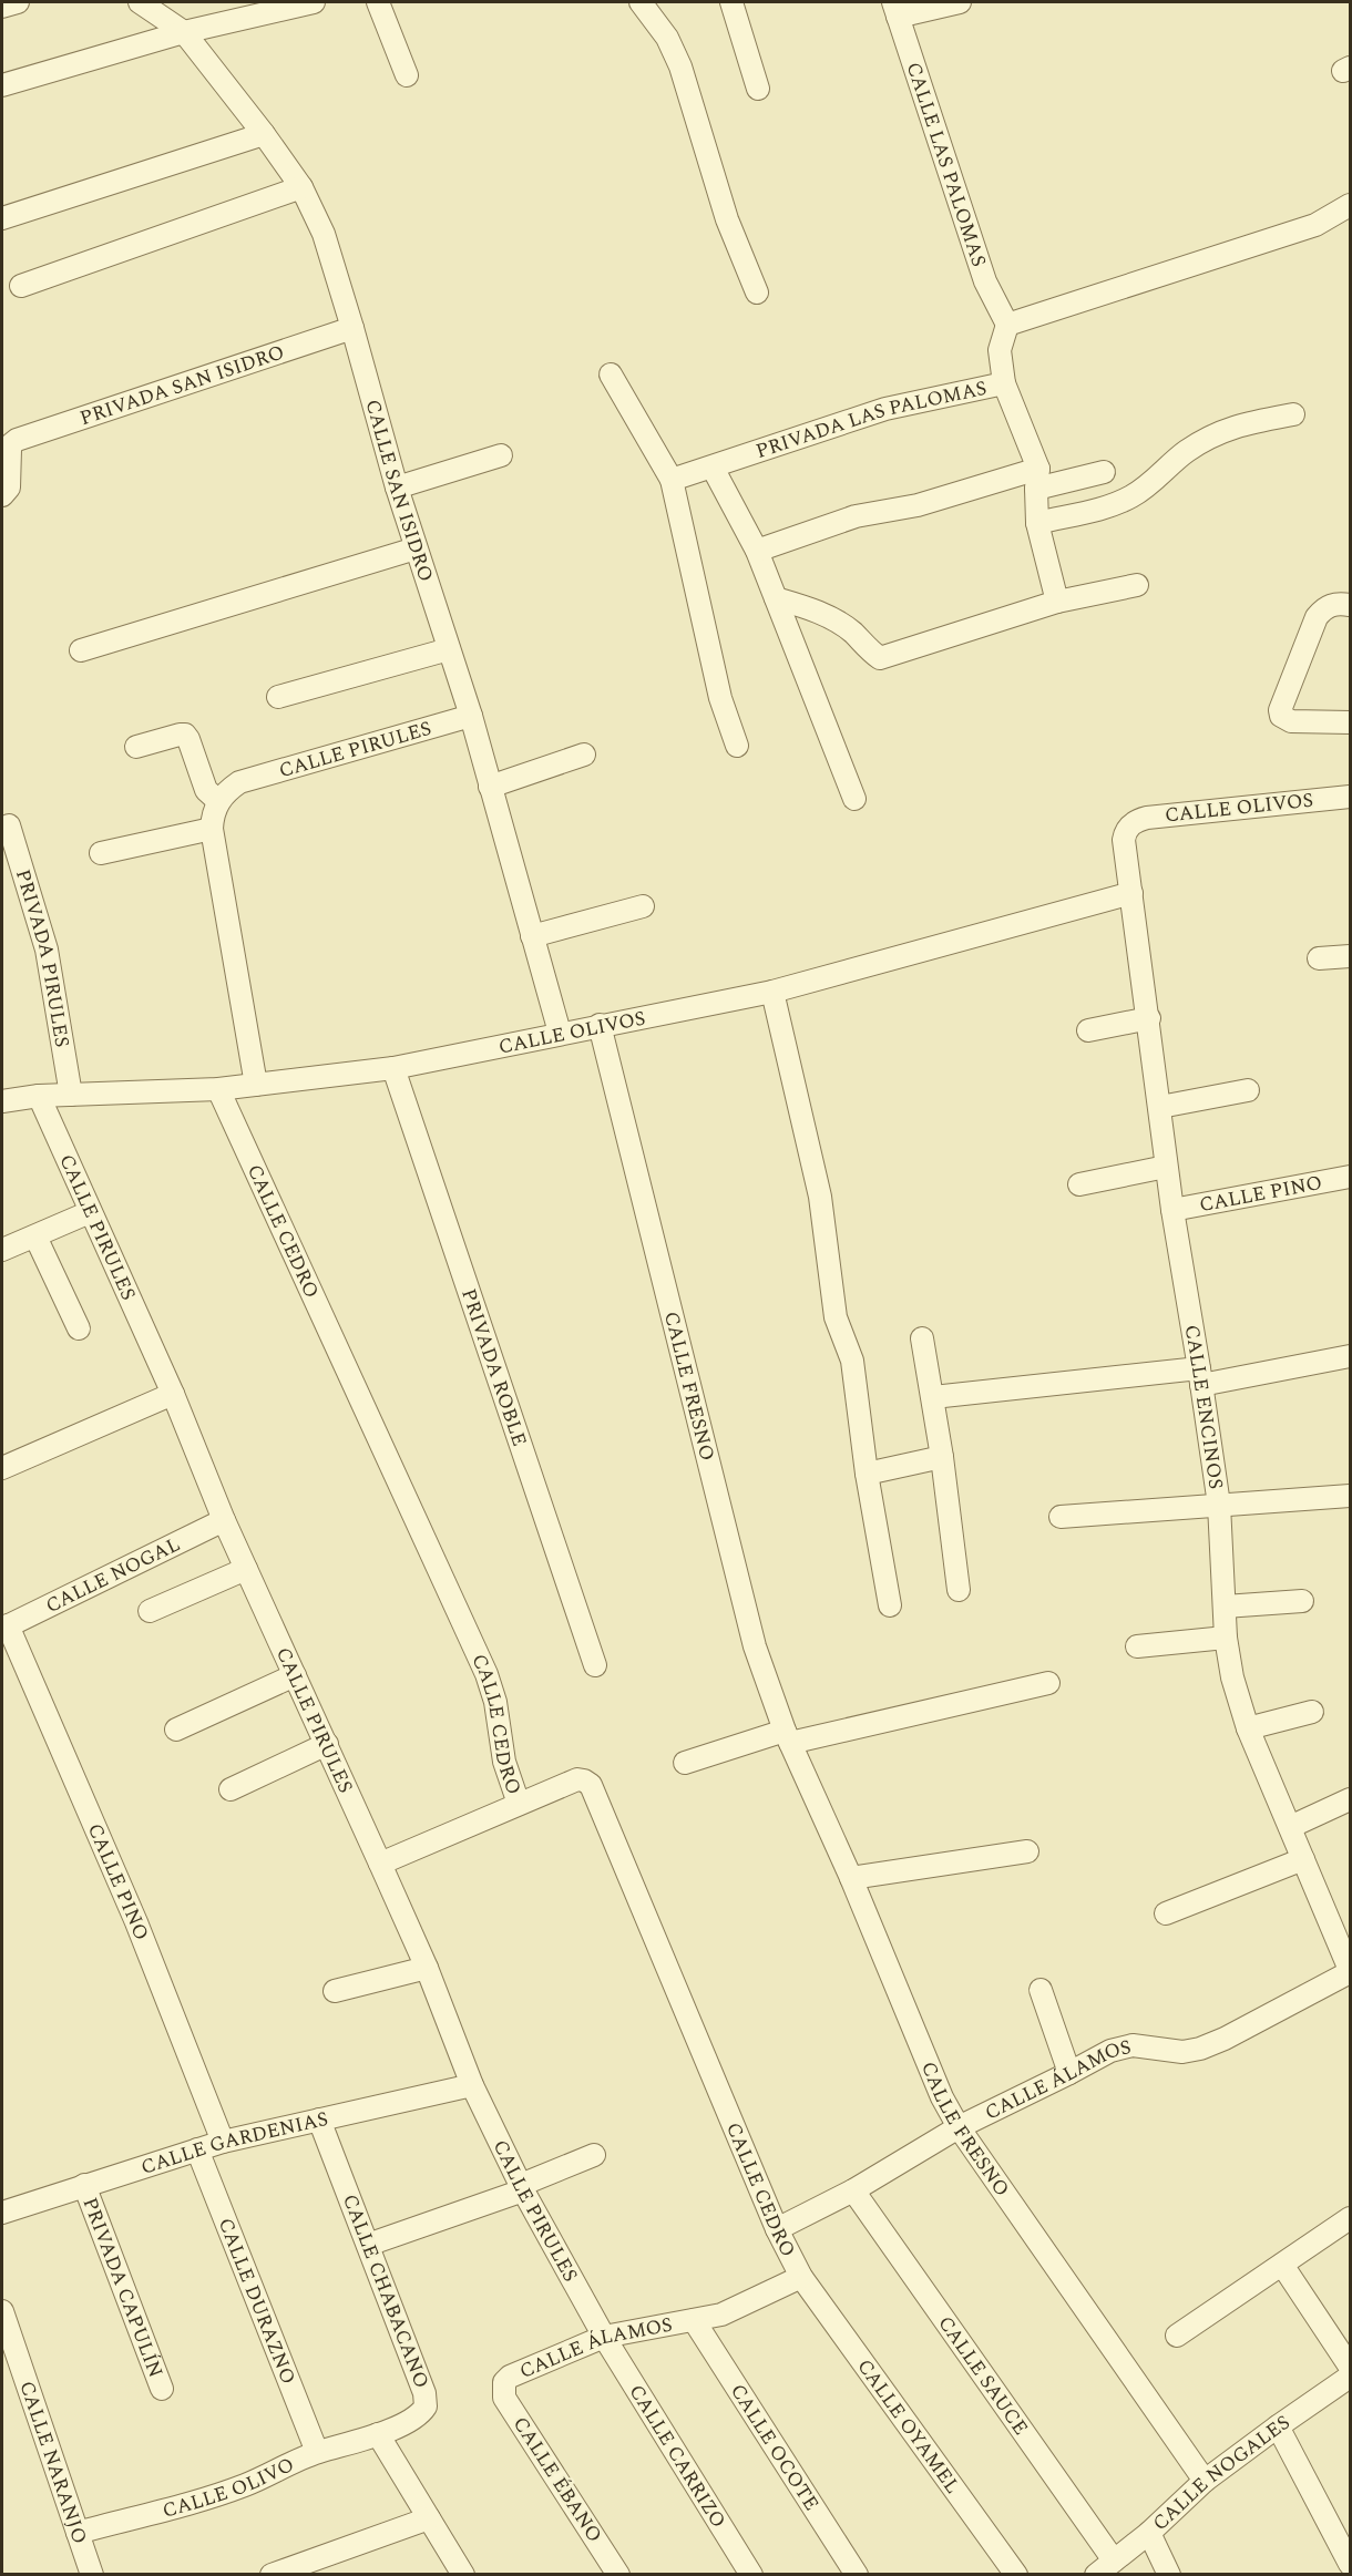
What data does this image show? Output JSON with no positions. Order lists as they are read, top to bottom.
{
  "streets": {
    "street": [
      "CALLE LAS PALOMAS",
      "PRIVADA SAN ISIDRO",
      "PRIVADA LAS PALOMAS",
      "CALLE SAN ISIDRO",
      "CALLE PIRULES",
      "CALLE OLIVOS",
      "PRIVADA PIRULES",
      "CALLE PINO",
      "CALLE CEDRO",
      "PRIVADA ROBLE",
      "CALLE FRESNO",
      "CALLE ENCINOS",
      "CALLE NOGAL",
      "CALLE ÁLAMOS",
      "CALLE GARDENIAS",
      "PRIVADA CAPULÍN",
      "CALLE CHABACANO",
      "CALLE DURAZNO",
      "CALLE SAUCE",
      "CALLE OYAMEL",
      "CALLE OCOTE",
      "CALLE CARRIZO",
      "CALLE NARANJO",
      "CALLE NOGALES",
      "CALLE ÉBANO",
      "CALLE OLIVO"
    ]
  },
  "crossings": [
    ["CALLE LAS PALOMAS", "PRIVADA LAS PALOMAS"],
    ["PRIVADA SAN ISIDRO", "CALLE SAN ISIDRO"],
    ["CALLE SAN ISIDRO", "CALLE PIRULES"],
    ["CALLE SAN ISIDRO", "CALLE OLIVOS"],
    ["CALLE PIRULES", "CALLE OLIVOS"],
    ["CALLE PIRULES", "CALLE NOGAL"],
    ["CALLE PIRULES", "CALLE ÁLAMOS"],
    ["CALLE PIRULES", "CALLE GARDENIAS"],
    ["CALLE PIRULES", "CALLE CARRIZO"],
    ["CALLE OLIVOS", "PRIVADA PIRULES"],
    ["CALLE OLIVOS", "CALLE CEDRO"],
    ["CALLE OLIVOS", "PRIVADA ROBLE"],
    ["CALLE OLIVOS", "CALLE FRESNO"],
    ["CALLE OLIVOS", "CALLE ENCINOS"],
    ["CALLE PINO", "CALLE ENCINOS"],
    ["CALLE PINO", "CALLE NOGAL"],
    ["CALLE PINO", "CALLE GARDENIAS"],
    ["CALLE CEDRO", "CALLE ÁLAMOS"],
    ["CALLE CEDRO", "CALLE OYAMEL"],
    ["CALLE FRESNO", "CALLE ÁLAMOS"],
    ["CALLE FRESNO", "CALLE NOGALES"],
    ["CALLE ENCINOS", "CALLE ÁLAMOS"],
    ["CALLE ÁLAMOS", "CALLE SAUCE"],
    ["CALLE ÁLAMOS", "CALLE OYAMEL"],
    ["CALLE ÁLAMOS", "CALLE OCOTE"],
    ["CALLE ÁLAMOS", "CALLE CARRIZO"],
    ["CALLE ÁLAMOS", "CALLE ÉBANO"],
    ["CALLE GARDENIAS", "PRIVADA CAPULÍN"],
    ["CALLE GARDENIAS", "CALLE CHABACANO"],
    ["CALLE GARDENIAS", "CALLE DURAZNO"],
    ["CALLE CHABACANO", "CALLE OLIVO"],
    ["CALLE DURAZNO", "CALLE OLIVO"],
    ["CALLE SAUCE", "CALLE NOGALES"],
    ["CALLE NARANJO", "CALLE OLIVO"]
  ]
}
